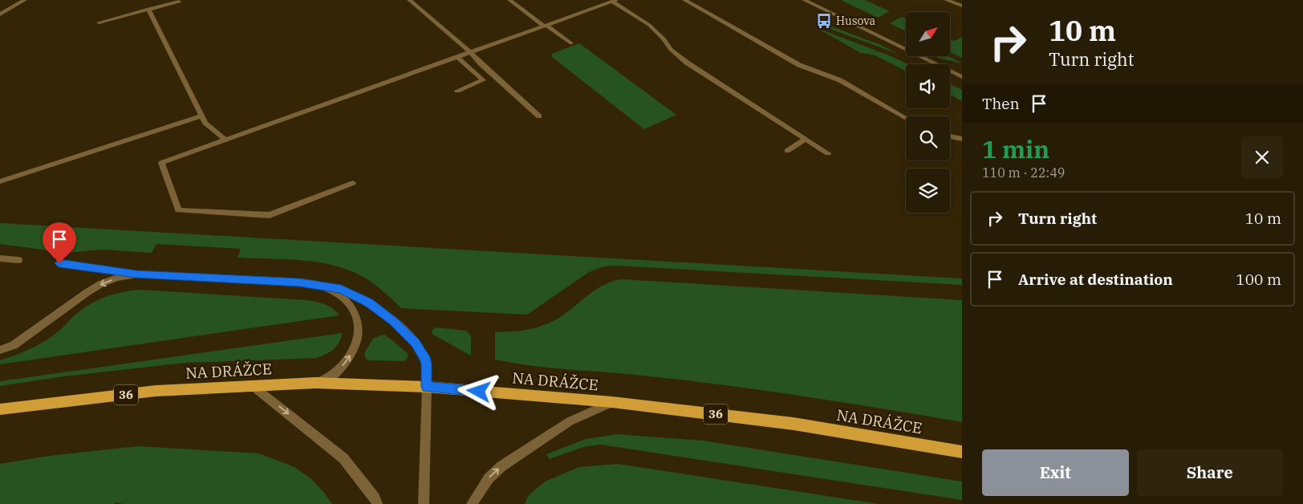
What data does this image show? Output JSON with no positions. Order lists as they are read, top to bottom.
{
  "streets": {
    "main road": ["NA DRÁŽCE", "36"]
  },
  "places": {
    "bus stop": ["Husova"]
  },
  "north": "top right",
  "page": {
    "turn": ["10 m", "Turn right"],
    "then": "Then",
    "heading": ["1 min", "110 m · 22:49"],
    "list": [
      {
        "name": "Turn right",
        "value": "10 m"
      },
      {
        "name": "Arrive at destination",
        "value": "100 m"
      }
    ],
    "buttons": ["Exit", "Share"]
  }
}
